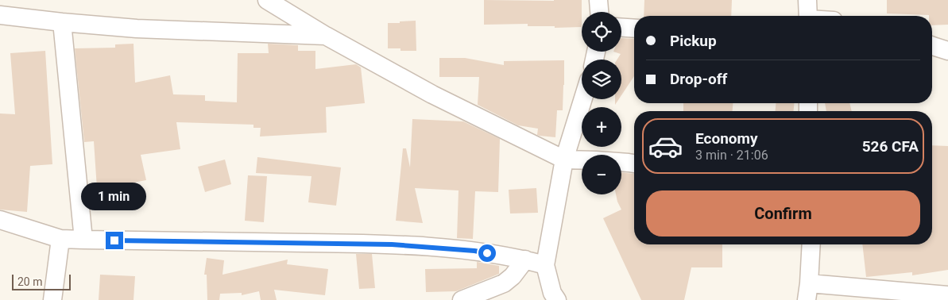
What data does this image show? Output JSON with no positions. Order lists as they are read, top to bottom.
{
  "scale_bar": "20 m",
  "page": {
    "map_buttons": ["+", "−"],
    "banner": ["Pickup", "Drop-off"],
    "list": [
      {
        "name": "Economy",
        "note": "3 min · 21:06",
        "value": "526 CFA"
      }
    ],
    "bubble": "1 min",
    "buttons": "Confirm",
    "scale": "20 m"
  }
}
